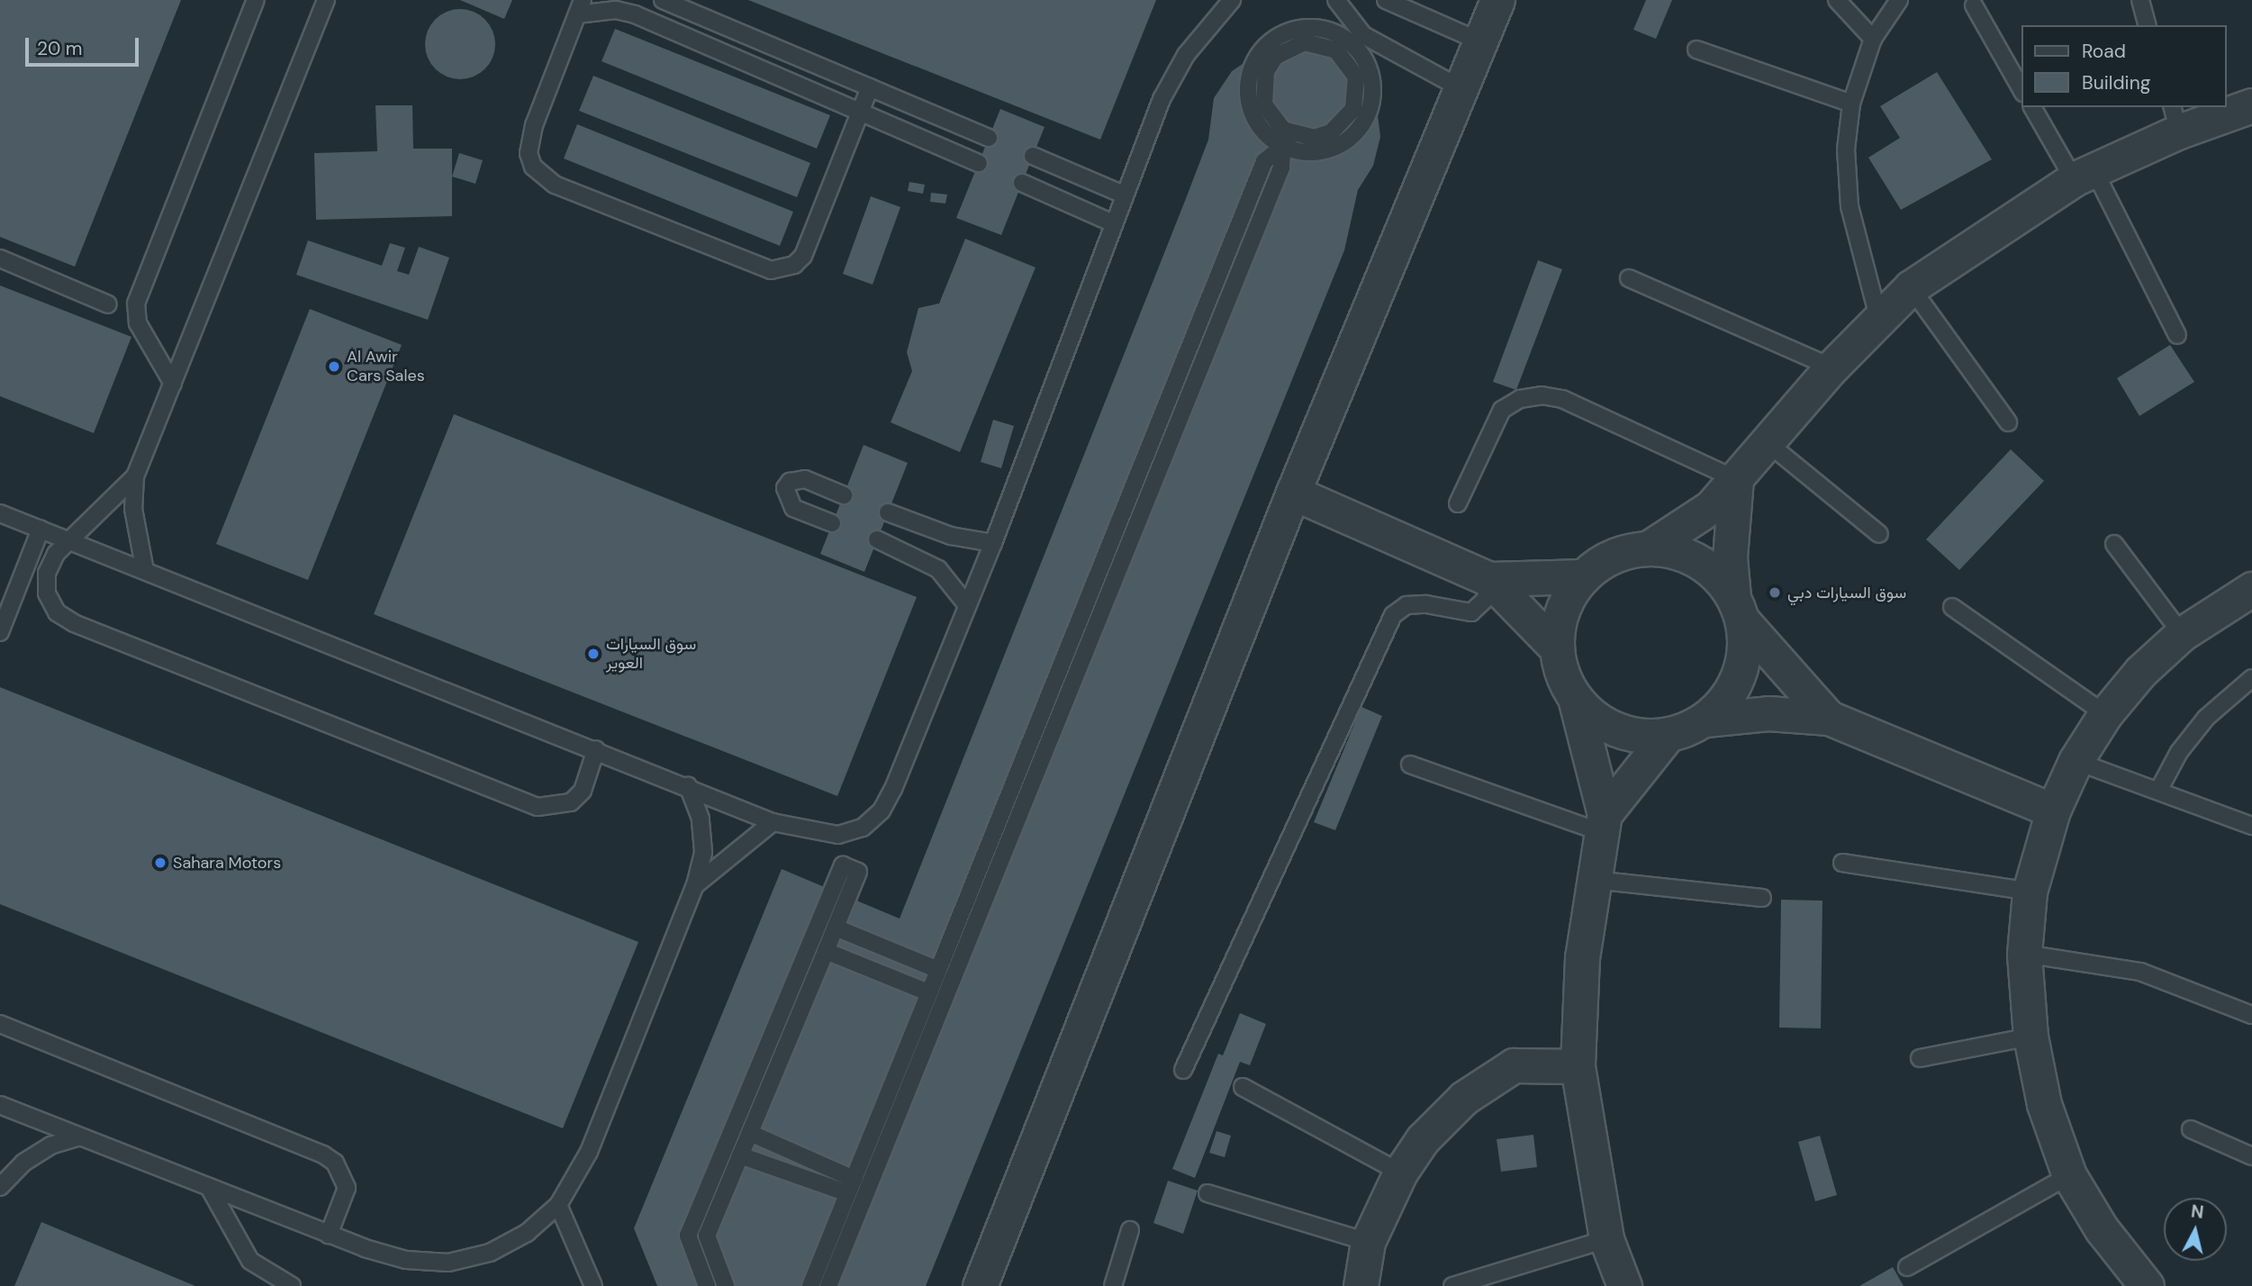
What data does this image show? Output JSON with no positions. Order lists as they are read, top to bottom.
{
  "places": [
    "Al Awir Cars Sales",
    "سوق السيارات دبي",
    "سوق السيارات العوير",
    "Sahara Motors"
  ],
  "legend": ["Road", "Building"],
  "scale_bar": "20 m",
  "north": "top"
}
